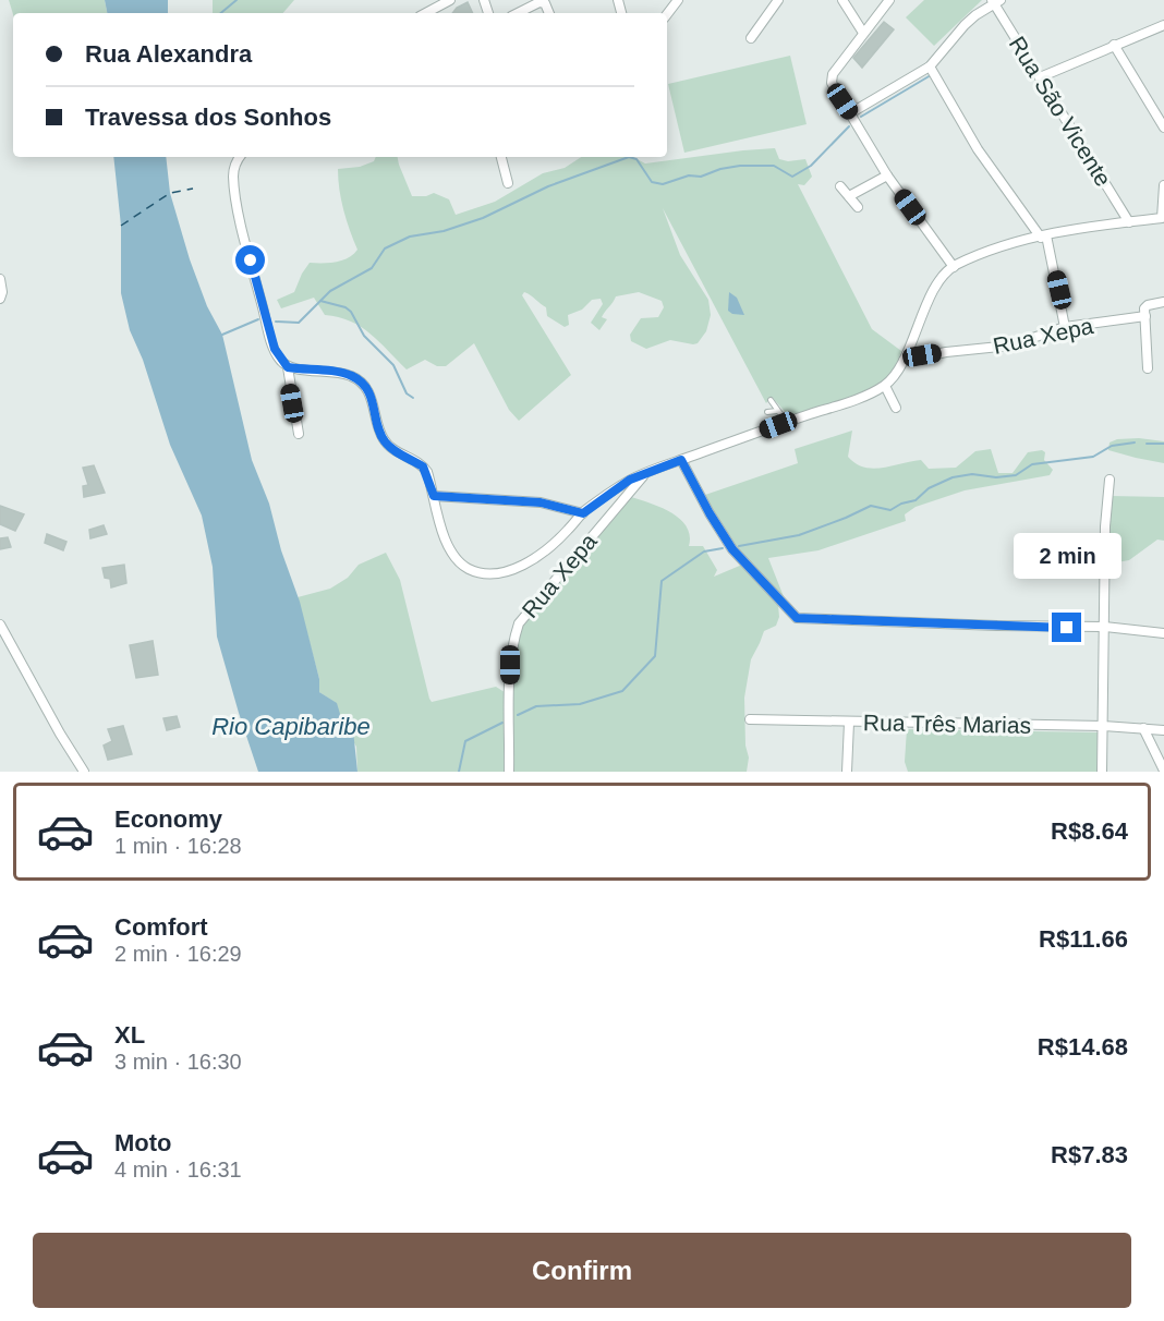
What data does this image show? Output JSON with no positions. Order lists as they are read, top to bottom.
{
  "streets": {
    "street": ["Rua São Vicente", "Rua Xepa", "Rua Três Marias"]
  },
  "water": ["Rio Capibaribe"],
  "page": {
    "banner": ["Rua Alexandra", "Travessa dos Sonhos"],
    "bubble": "2 min",
    "list": [
      {
        "name": "Economy",
        "note": "1 min · 16:28",
        "value": "R$8.64"
      },
      {
        "name": "Comfort",
        "note": "2 min · 16:29",
        "value": "R$11.66"
      },
      {
        "name": "XL",
        "note": "3 min · 16:30",
        "value": "R$14.68"
      },
      {
        "name": "Moto",
        "note": "4 min · 16:31",
        "value": "R$7.83"
      }
    ],
    "buttons": "Confirm"
  }
}
